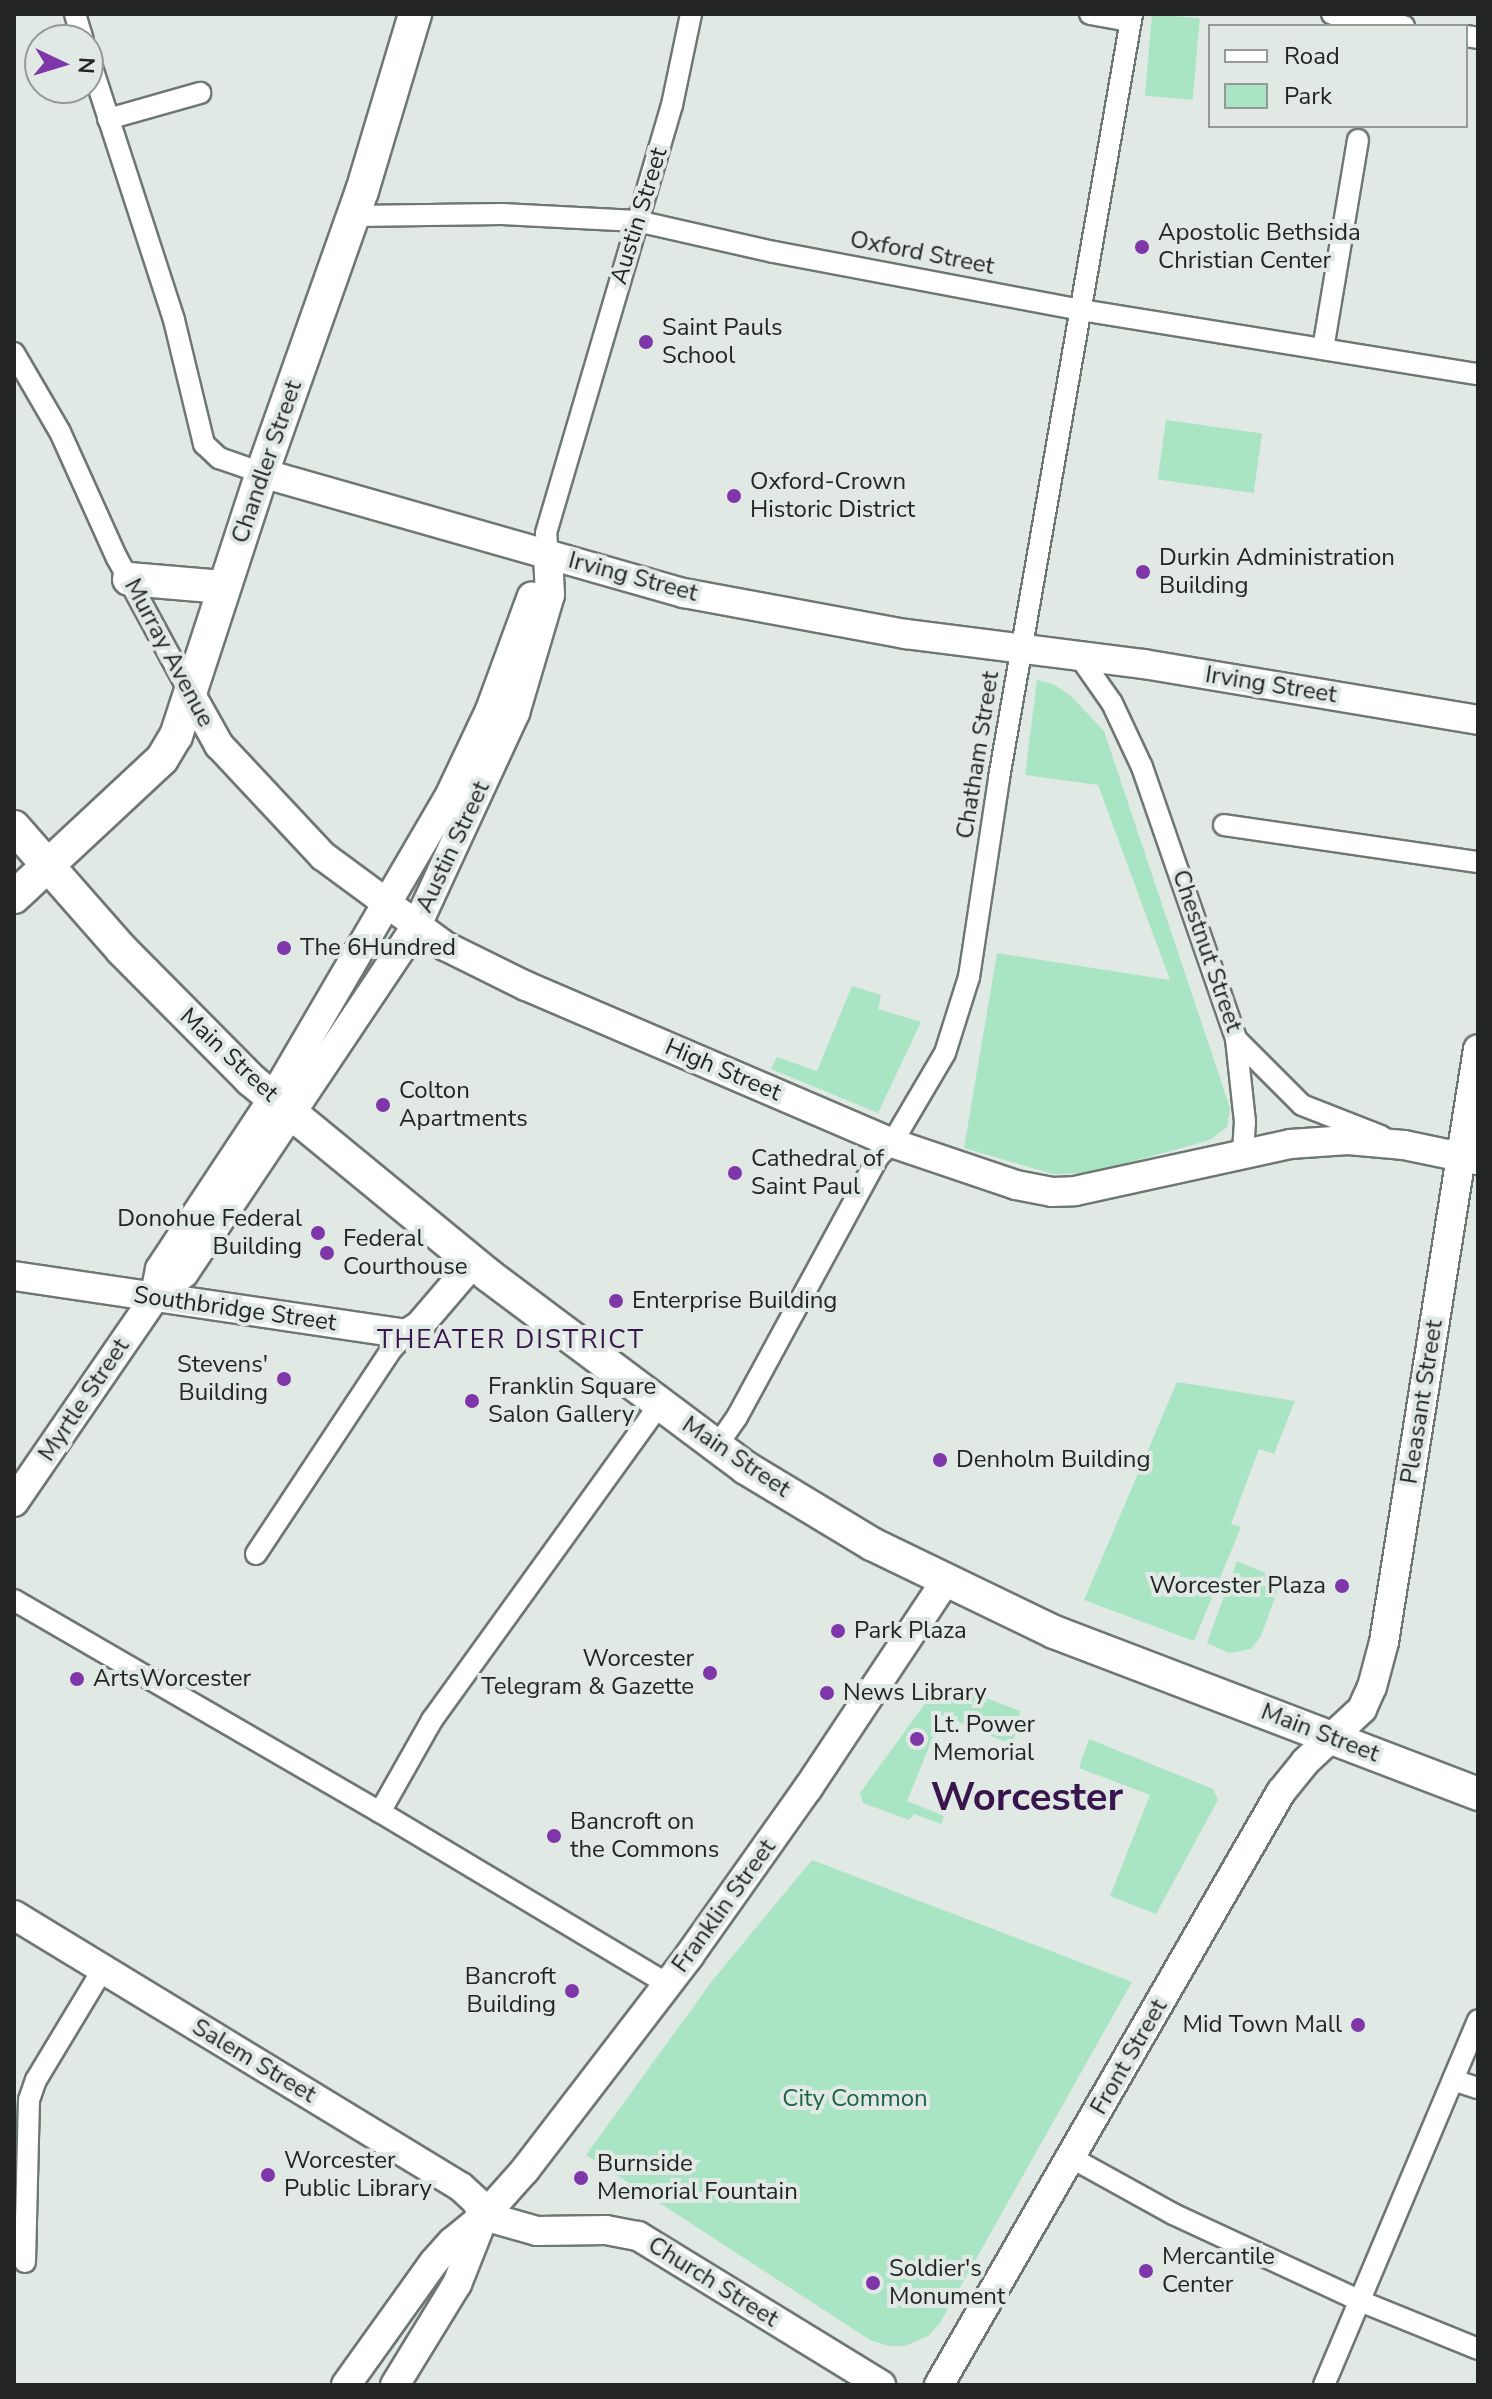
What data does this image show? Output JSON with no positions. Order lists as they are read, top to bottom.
{
  "streets": {
    "main road": [
      "Austin Street",
      "Chandler Street",
      "Irving Street",
      "Murray Avenue",
      "Chestnut Street",
      "Main Street",
      "High Street",
      "Southbridge Street",
      "Myrtle Street",
      "Pleasant Street",
      "Franklin Street",
      "Front Street",
      "Salem Street",
      "Church Street"
    ],
    "street": ["Oxford Street", "Chatham Street"]
  },
  "crossings": [
    ["Austin Street", "Oxford Street"],
    ["Austin Street", "Irving Street"],
    ["Austin Street", "Murray Avenue"],
    ["Austin Street", "Main Street"],
    ["Austin Street", "High Street"],
    ["Austin Street", "Myrtle Street"],
    ["Oxford Street", "Chandler Street"],
    ["Oxford Street", "Chatham Street"],
    ["Chandler Street", "Irving Street"],
    ["Chandler Street", "Murray Avenue"],
    ["Chandler Street", "Main Street"],
    ["Irving Street", "Chatham Street"],
    ["Irving Street", "Chestnut Street"],
    ["Murray Avenue", "High Street"],
    ["Chatham Street", "Main Street"],
    ["Chatham Street", "High Street"],
    ["Chestnut Street", "High Street"],
    ["Chestnut Street", "Pleasant Street"],
    ["Main Street", "Myrtle Street"],
    ["Main Street", "Pleasant Street"],
    ["Main Street", "Franklin Street"],
    ["Main Street", "Front Street"],
    ["Southbridge Street", "Myrtle Street"],
    ["Pleasant Street", "Front Street"],
    ["Franklin Street", "Salem Street"],
    ["Franklin Street", "Church Street"],
    ["Salem Street", "Church Street"]
  ],
  "districts": ["THEATER DISTRICT", "Worcester"],
  "parks": ["City Common"],
  "places": [
    "Apostolic Bethsida Christian Center",
    "Saint Pauls School",
    "Oxford-Crown Historic District",
    "Durkin Administration Building",
    "The 6Hundred",
    "Colton Apartments",
    "Cathedral of Saint Paul",
    "Donohue Federal Building",
    "Federal Courthouse",
    "Enterprise Building",
    "Stevens' Building",
    "Franklin Square Salon Gallery",
    "Denholm Building",
    "Worcester Plaza",
    "Park Plaza",
    "Worcester Telegram & Gazette",
    "ArtsWorcester",
    "News Library",
    "Lt. Power Memorial",
    "Bancroft on the Commons",
    "Bancroft Building",
    "Mid Town Mall",
    "Worcester Public Library",
    "Burnside Memorial Fountain",
    "Mercantile Center",
    "Soldier's Monument"
  ],
  "legend": ["Road", "Park"],
  "north": "right"
}
